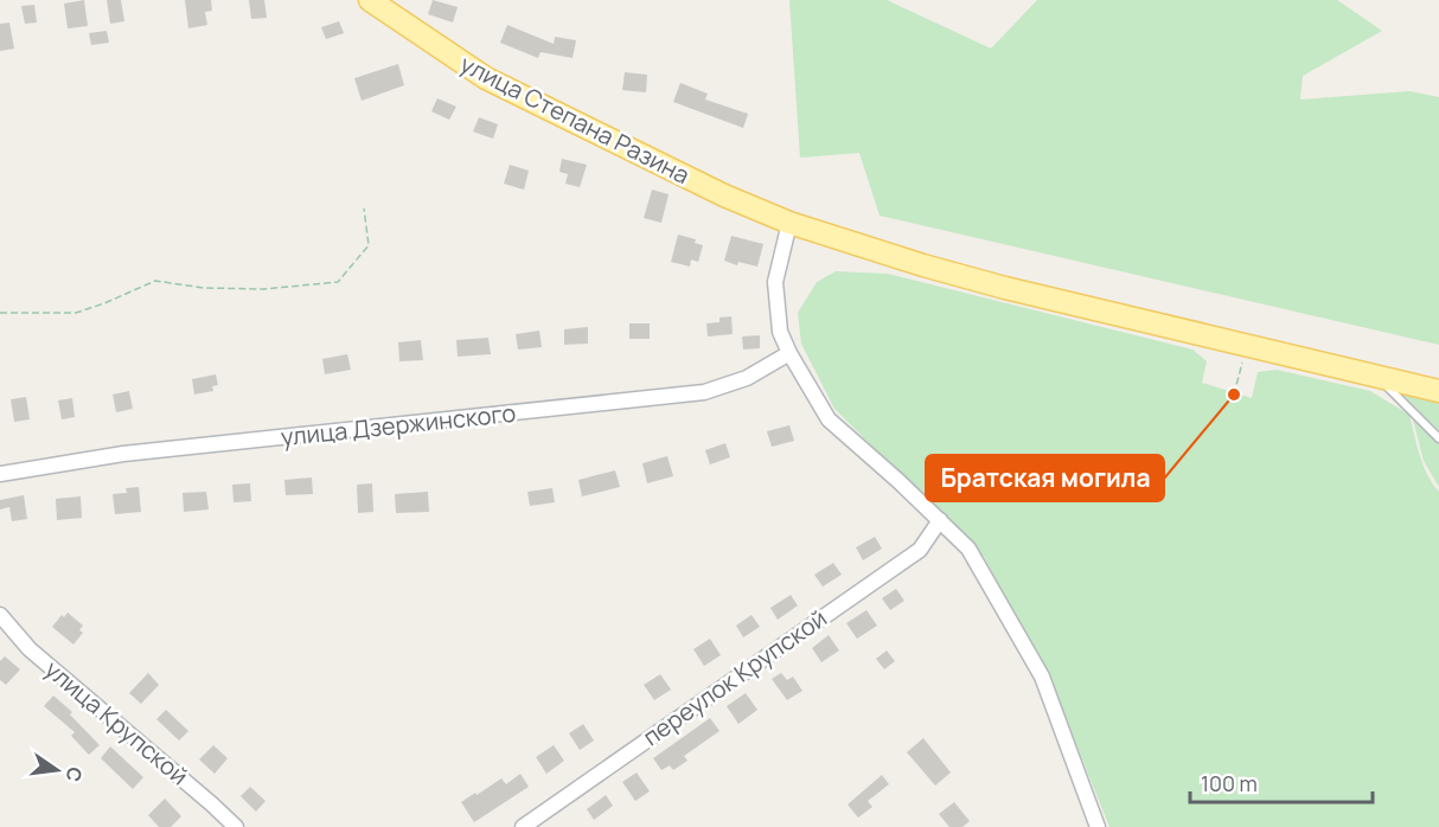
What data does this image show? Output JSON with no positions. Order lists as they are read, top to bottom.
{
  "streets": {
    "main road": ["улица Степана Разина"],
    "street": ["улица Дзержинского", "переулок Крупской", "улица Крупской"]
  },
  "places": ["Братская могила"],
  "scale_bar": "100 m",
  "north": "right"
}
